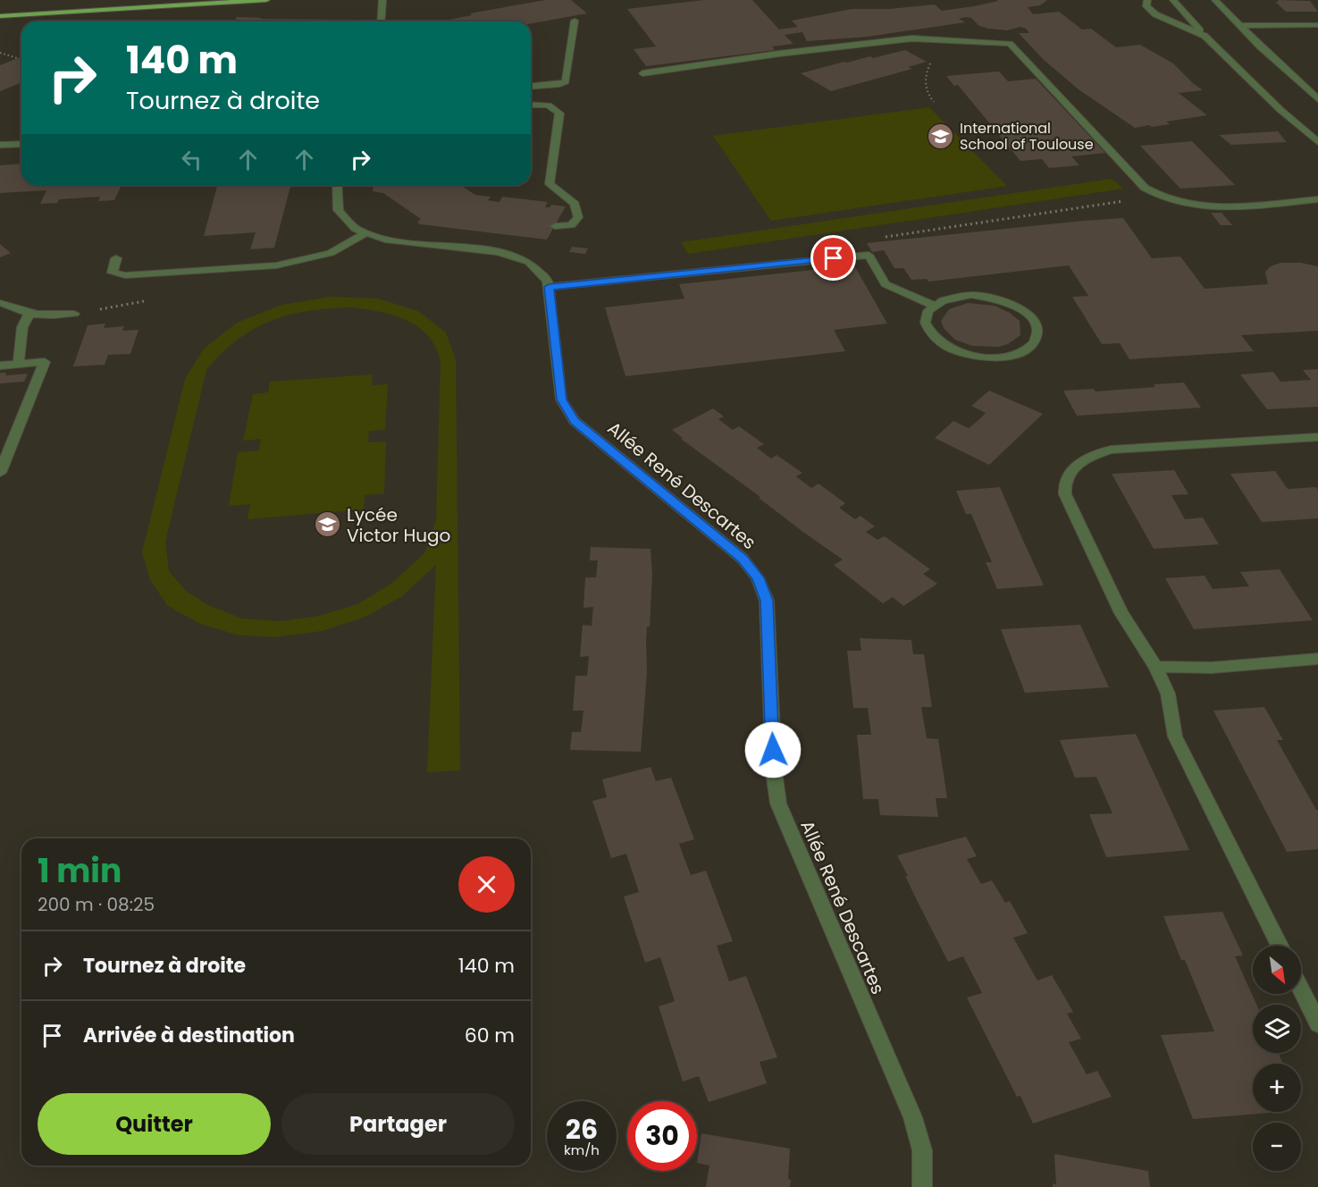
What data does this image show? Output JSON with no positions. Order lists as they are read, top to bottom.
{
  "streets": {
    "street": ["Allée René Descartes"]
  },
  "places": {
    "school or university": ["International School of Toulouse", "Lycée Victor Hugo"]
  },
  "north": "bottom right",
  "page": {
    "turn": ["140 m", "Tournez à droite"],
    "heading": ["1 min", "200 m · 08:25"],
    "list": [
      {
        "name": "Tournez à droite",
        "value": "140 m"
      },
      {
        "name": "Arrivée à destination",
        "value": "60 m"
      }
    ],
    "map_buttons": ["+", "−"],
    "buttons": ["Quitter", "Partager"],
    "speed": "26 km/h",
    "limit": "30"
  }
}
